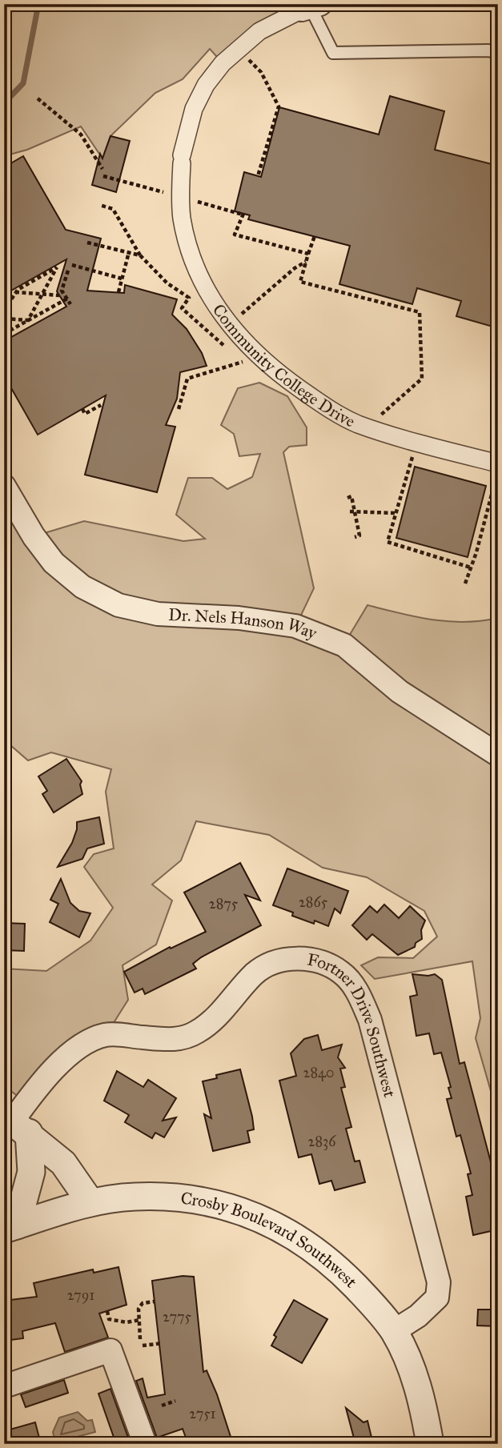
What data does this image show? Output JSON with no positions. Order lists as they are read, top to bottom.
{
  "streets": {
    "street": [
      "Community College Drive",
      "Dr. Nels Hanson Way",
      "Fortner Drive Southwest",
      "Crosby Boulevard Southwest"
    ]
  },
  "crossings": [
    ["Fortner Drive Southwest", "Crosby Boulevard Southwest"]
  ],
  "house_numbers": [
    "2865",
    "2875",
    "2840",
    "2836",
    "2791",
    "2775",
    "2751"
  ]
}
